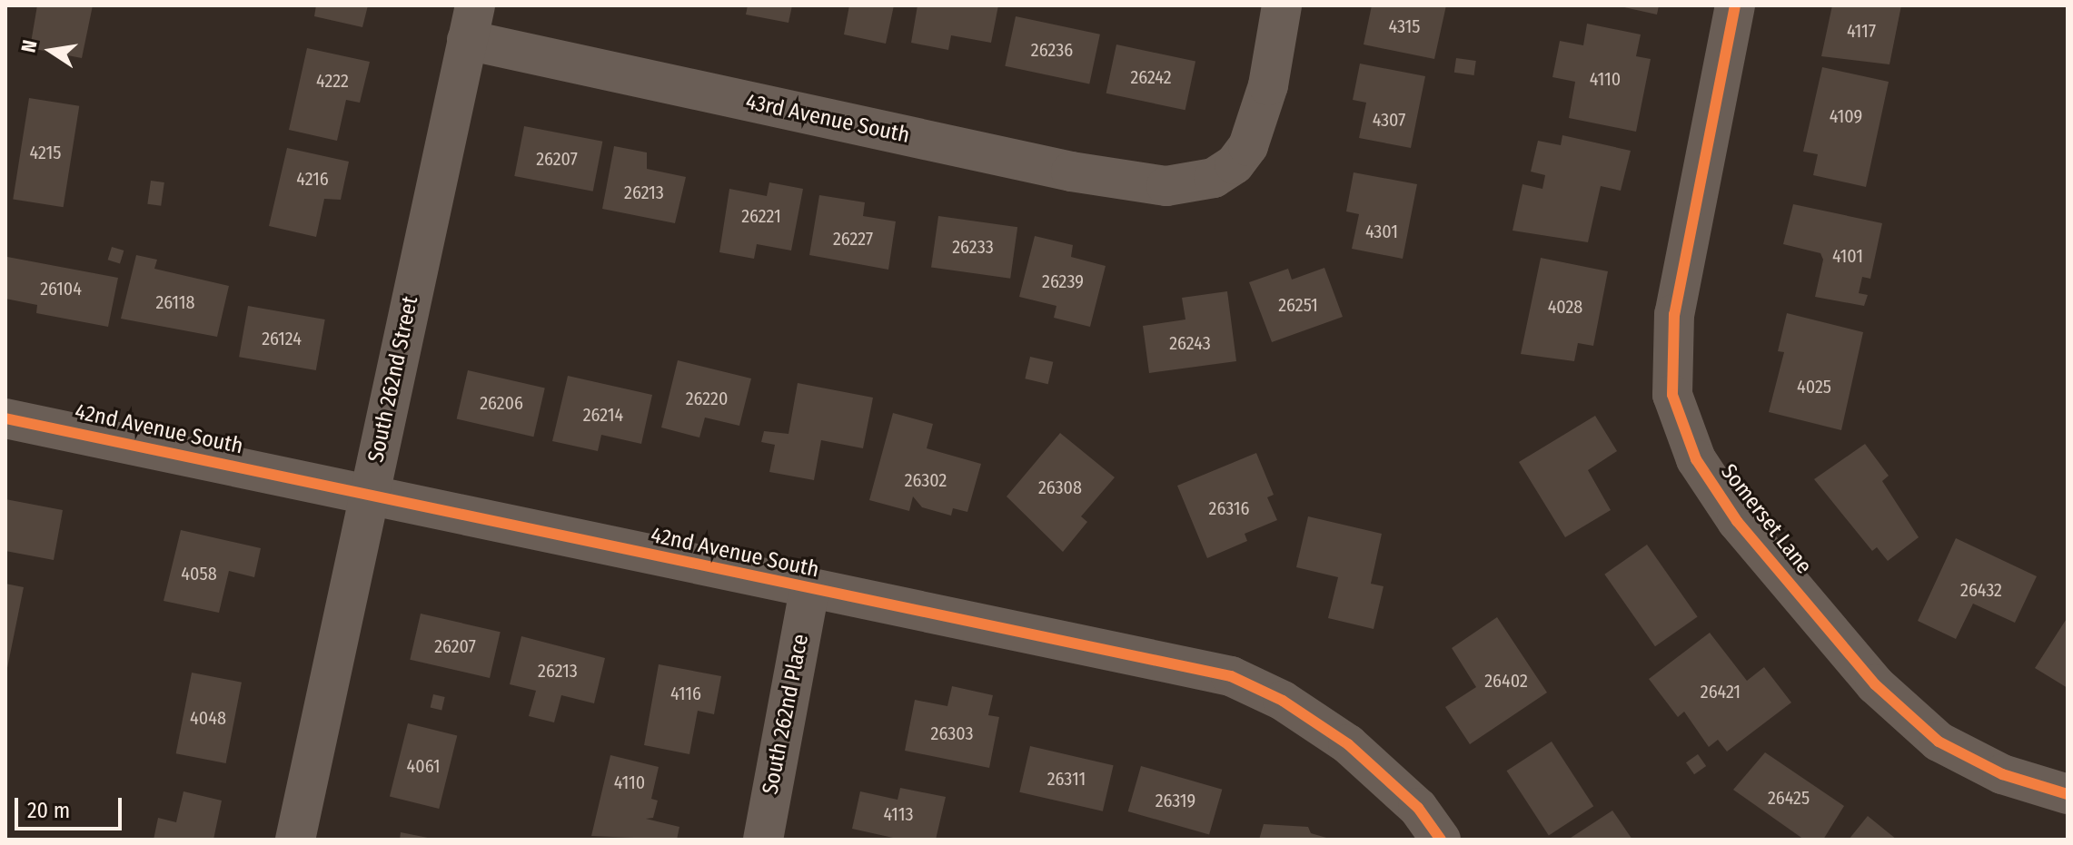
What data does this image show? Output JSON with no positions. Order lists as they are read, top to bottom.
{
  "streets": {
    "street": [
      "43rd Avenue South",
      "South 262nd Street",
      "42nd Avenue South",
      "Somerset Lane",
      "South 262nd Place"
    ]
  },
  "crossings": [
    ["43rd Avenue South", "South 262nd Street"],
    ["South 262nd Street", "42nd Avenue South"],
    ["42nd Avenue South", "South 262nd Place"]
  ],
  "house_numbers": [
    "4315",
    "4117",
    "26236",
    "26242",
    "4110",
    "4222",
    "4109",
    "4307",
    "4215",
    "26207",
    "4216",
    "26213",
    "26221",
    "4301",
    "26227",
    "26233",
    "4101",
    "26239",
    "26104",
    "26118",
    "26251",
    "4028",
    "26124",
    "26243",
    "4025",
    "26220",
    "26206",
    "26214",
    "26302",
    "26308",
    "26316",
    "4058",
    "26432",
    "26207",
    "26213",
    "26402",
    "26421",
    "4116",
    "4048",
    "26303",
    "4061",
    "26311",
    "4110",
    "26425",
    "26319",
    "4113"
  ],
  "scale_bar": "20 m",
  "north": "left"
}
